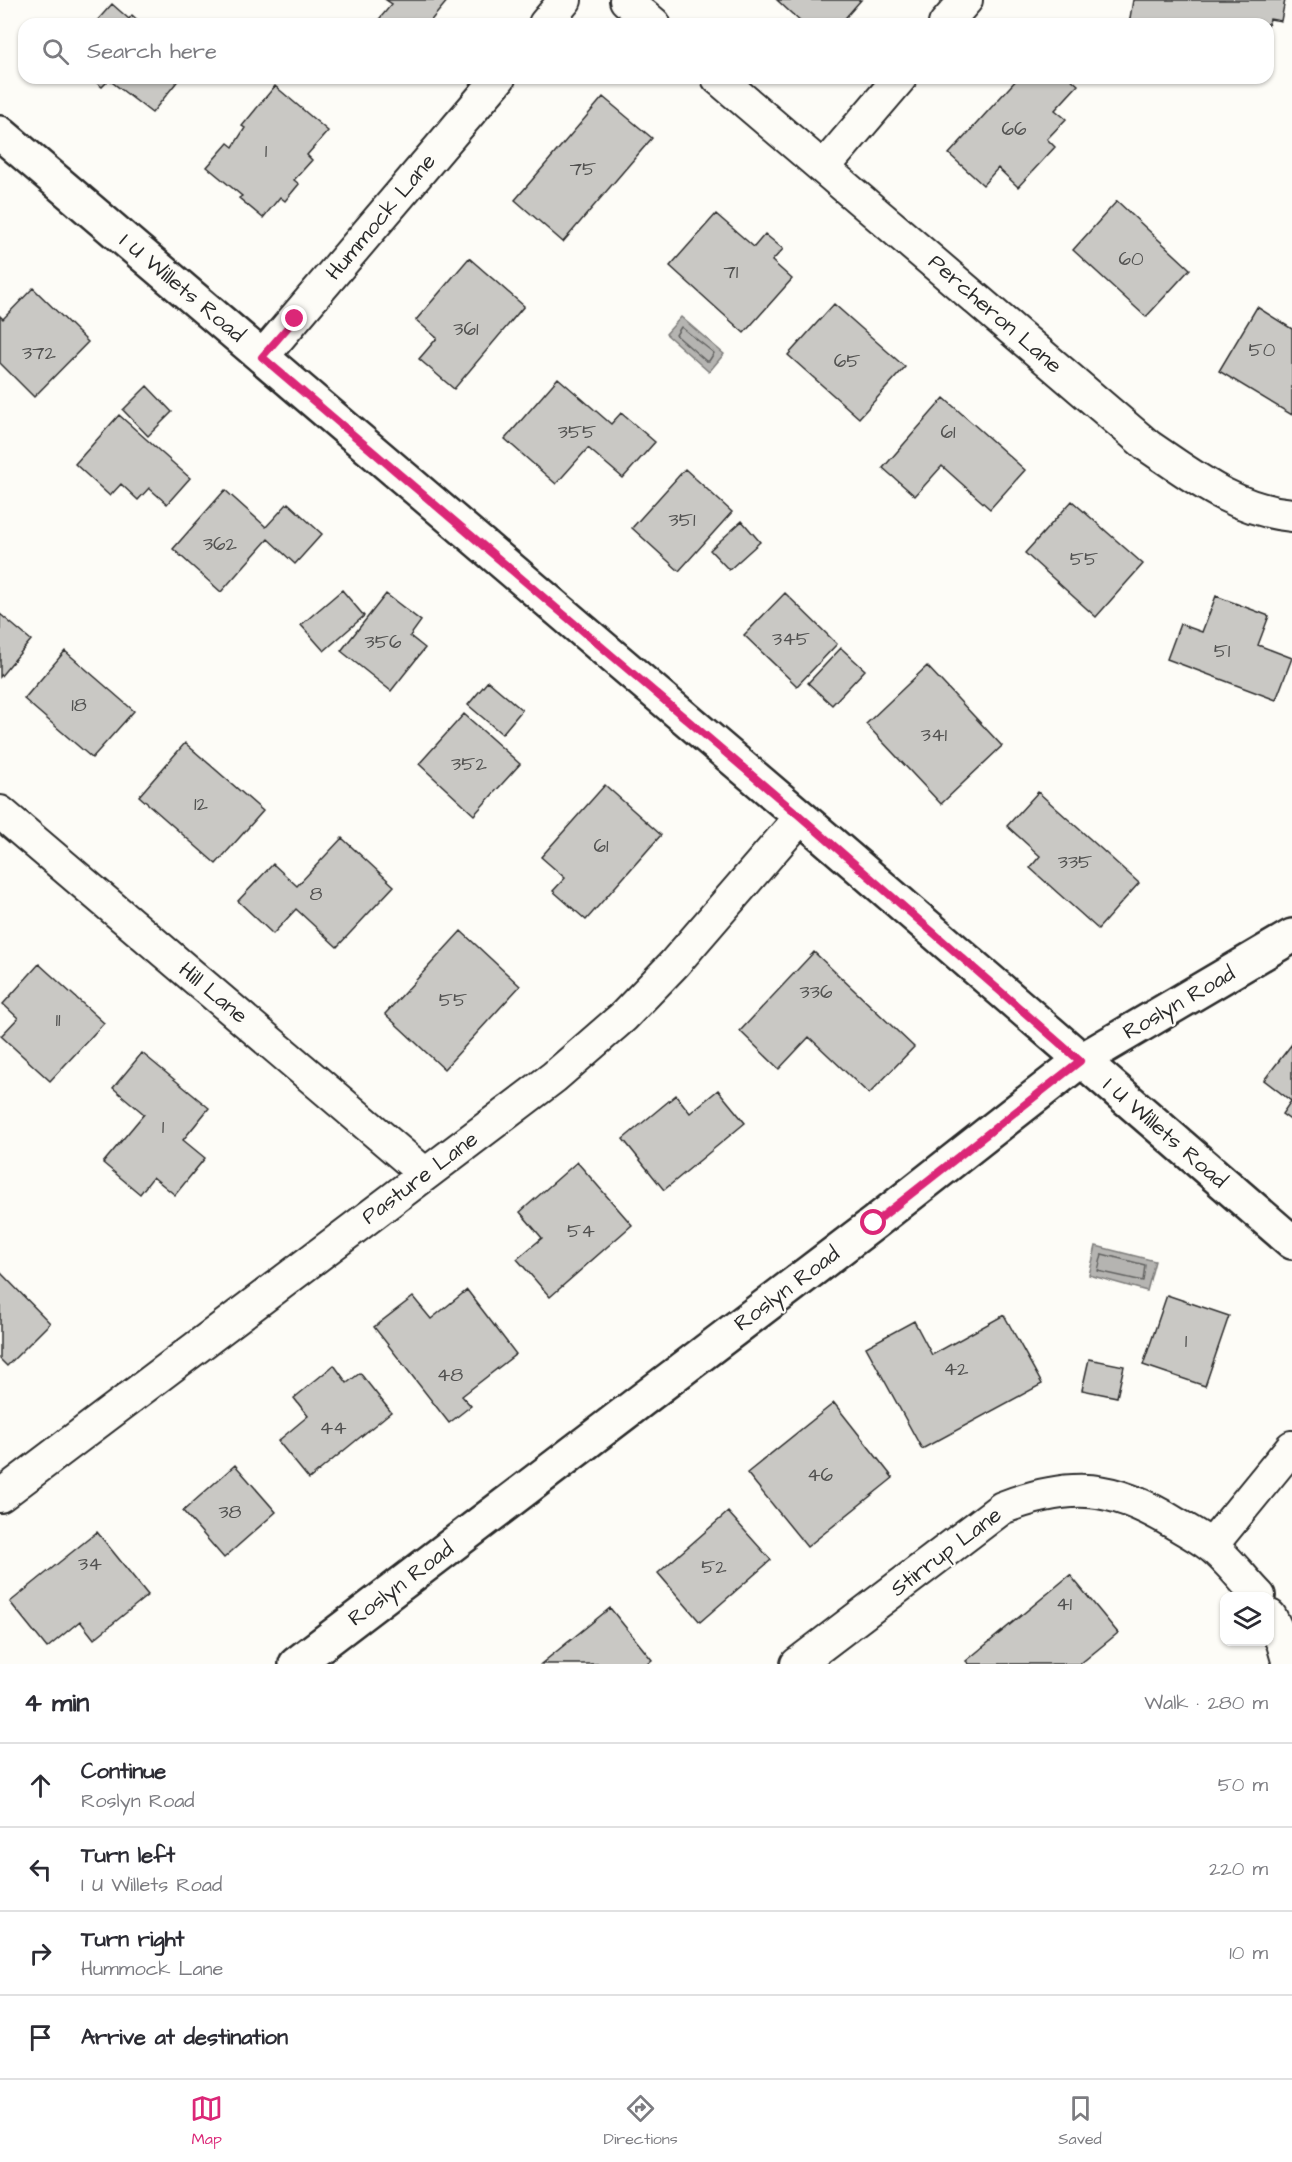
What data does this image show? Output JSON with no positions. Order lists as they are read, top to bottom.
{
  "streets": {
    "main road": ["I U Willets Road", "Roslyn Road"],
    "street": [
      "Hummock Lane",
      "Percheron Lane",
      "Hill Lane",
      "Pasture Lane",
      "Stirrup Lane"
    ]
  },
  "crossings": [
    ["Hummock Lane", "I U Willets Road"],
    ["I U Willets Road", "Roslyn Road"],
    ["I U Willets Road", "Pasture Lane"],
    ["Hill Lane", "Pasture Lane"]
  ],
  "house_numbers": [
    "66",
    "1",
    "75",
    "60",
    "71",
    "361",
    "50",
    "372",
    "65",
    "355",
    "61",
    "351",
    "362",
    "55",
    "345",
    "356",
    "51",
    "18",
    "341",
    "352",
    "12",
    "61",
    "335",
    "8",
    "336",
    "55",
    "11",
    "1",
    "54",
    "1",
    "42",
    "48",
    "44",
    "46",
    "38",
    "34",
    "52",
    "41"
  ],
  "page": {
    "search": "Search here",
    "heading": ["4 min", "Walk · 280 m"],
    "list": [
      ["Continue", "Roslyn Road", "50 m"],
      ["Turn left", "I U Willets Road", "220 m"],
      ["Turn right", "Hummock Lane", "10 m"],
      "Arrive at destination"
    ],
    "nav": ["Map", "Directions", "Saved"]
  }
}
